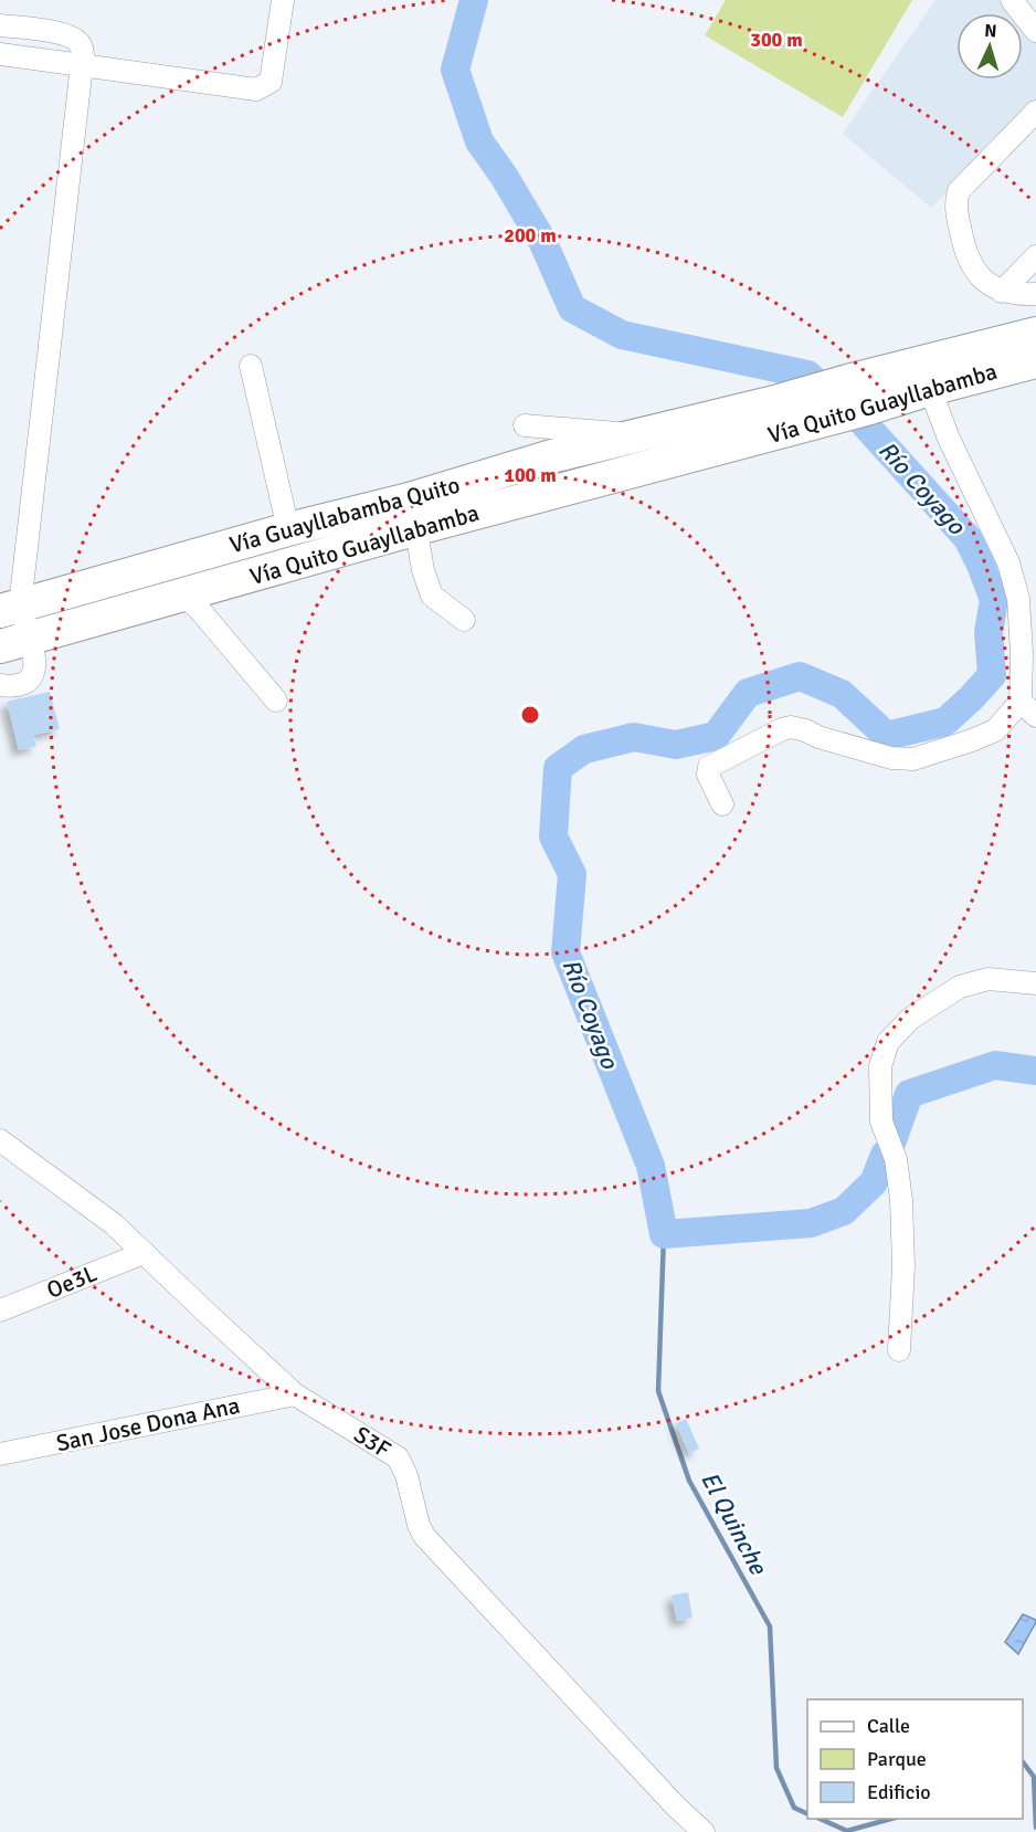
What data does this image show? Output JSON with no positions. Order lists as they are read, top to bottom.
{
  "streets": {
    "highway": ["Vía Quito Guayllabamba", "Vía Guayllabamba Quito"],
    "street": ["Oe3L", "San Jose Dona Ana", "S3F"]
  },
  "crossings": [
    ["Vía Quito Guayllabamba", "Vía Guayllabamba Quito"],
    ["Oe3L", "S3F"],
    ["San Jose Dona Ana", "S3F"]
  ],
  "water": ["Río Coyago", "El Quinche"],
  "legend": ["Calle", "Parque", "Edificio"],
  "north": "top",
  "rings": ["300 m", "200 m", "100 m"]
}
